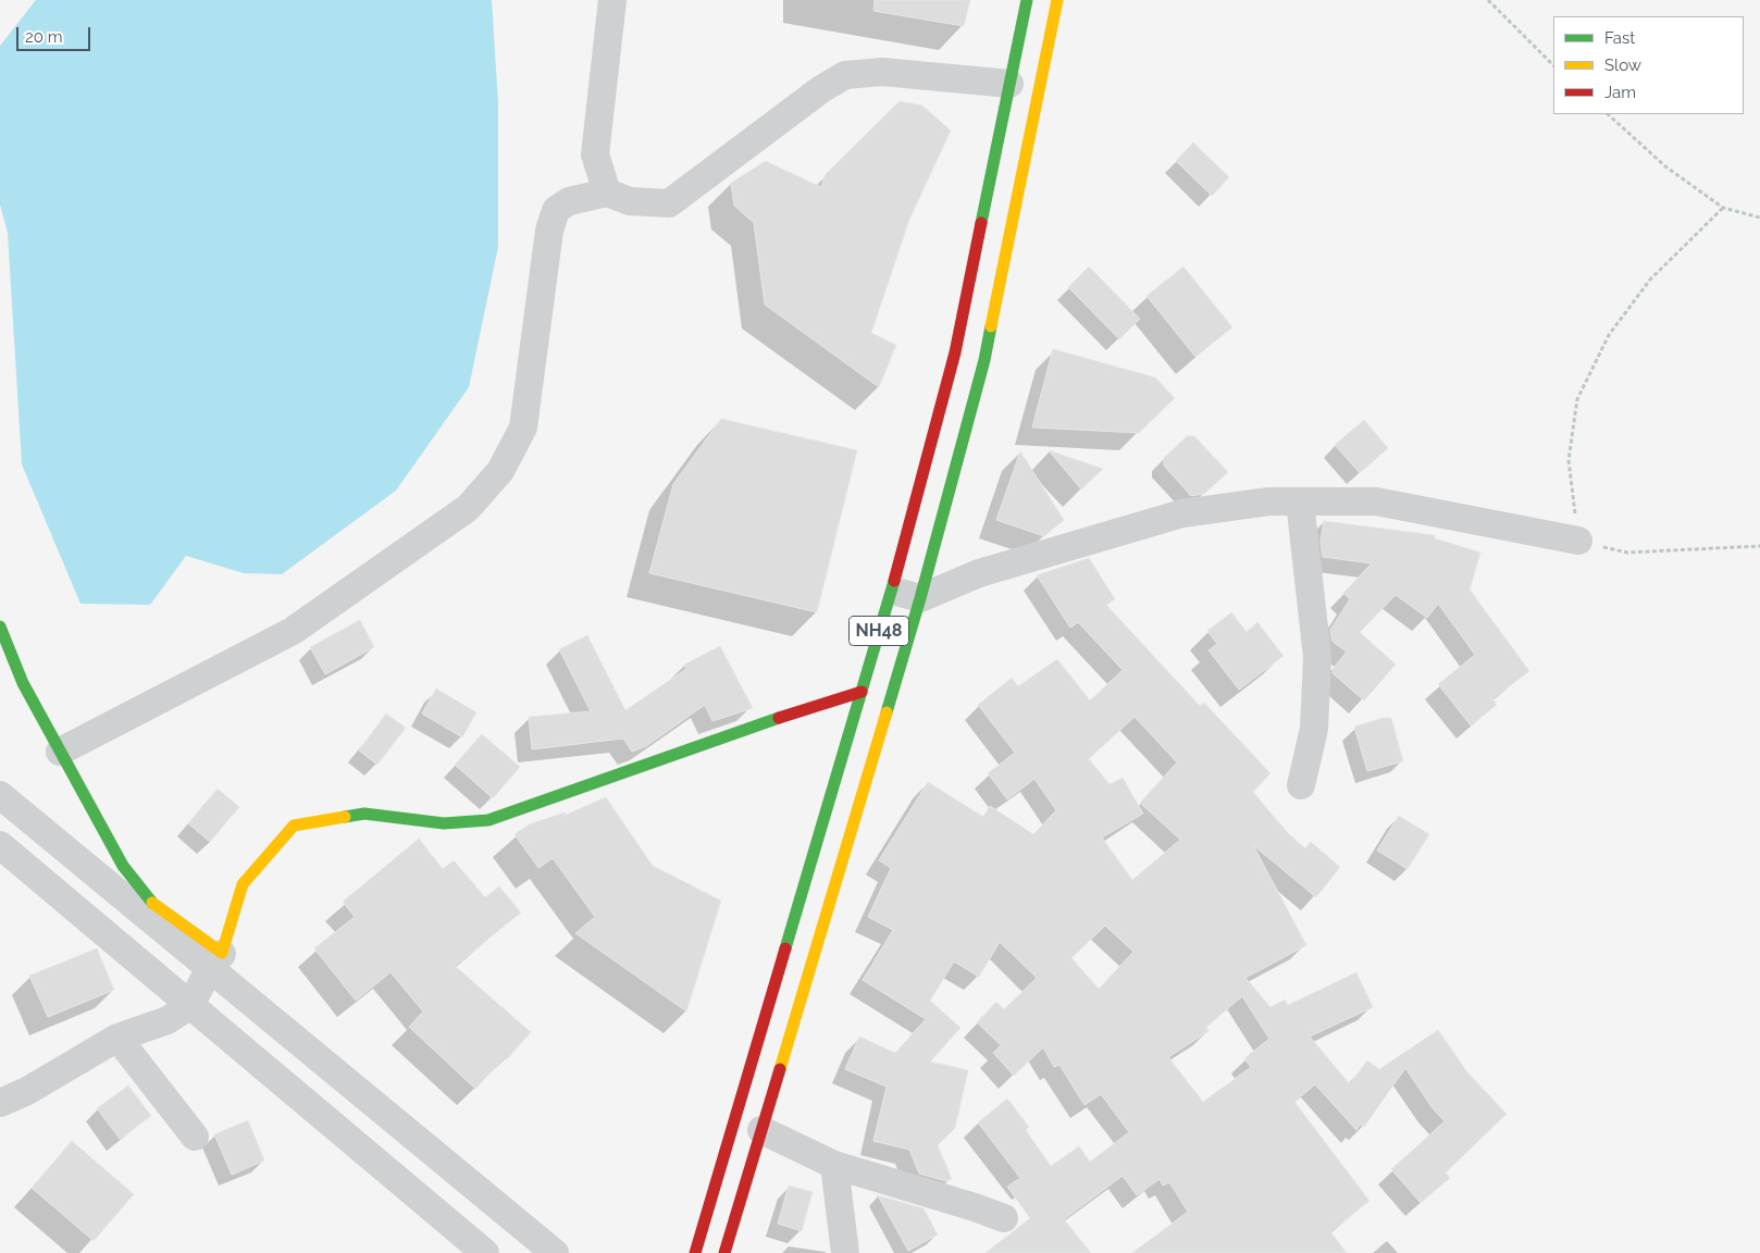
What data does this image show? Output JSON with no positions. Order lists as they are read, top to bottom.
{
  "streets": {
    "main road": ["NH48"]
  },
  "legend": ["Fast", "Slow", "Jam"],
  "scale_bar": "20 m"
}
